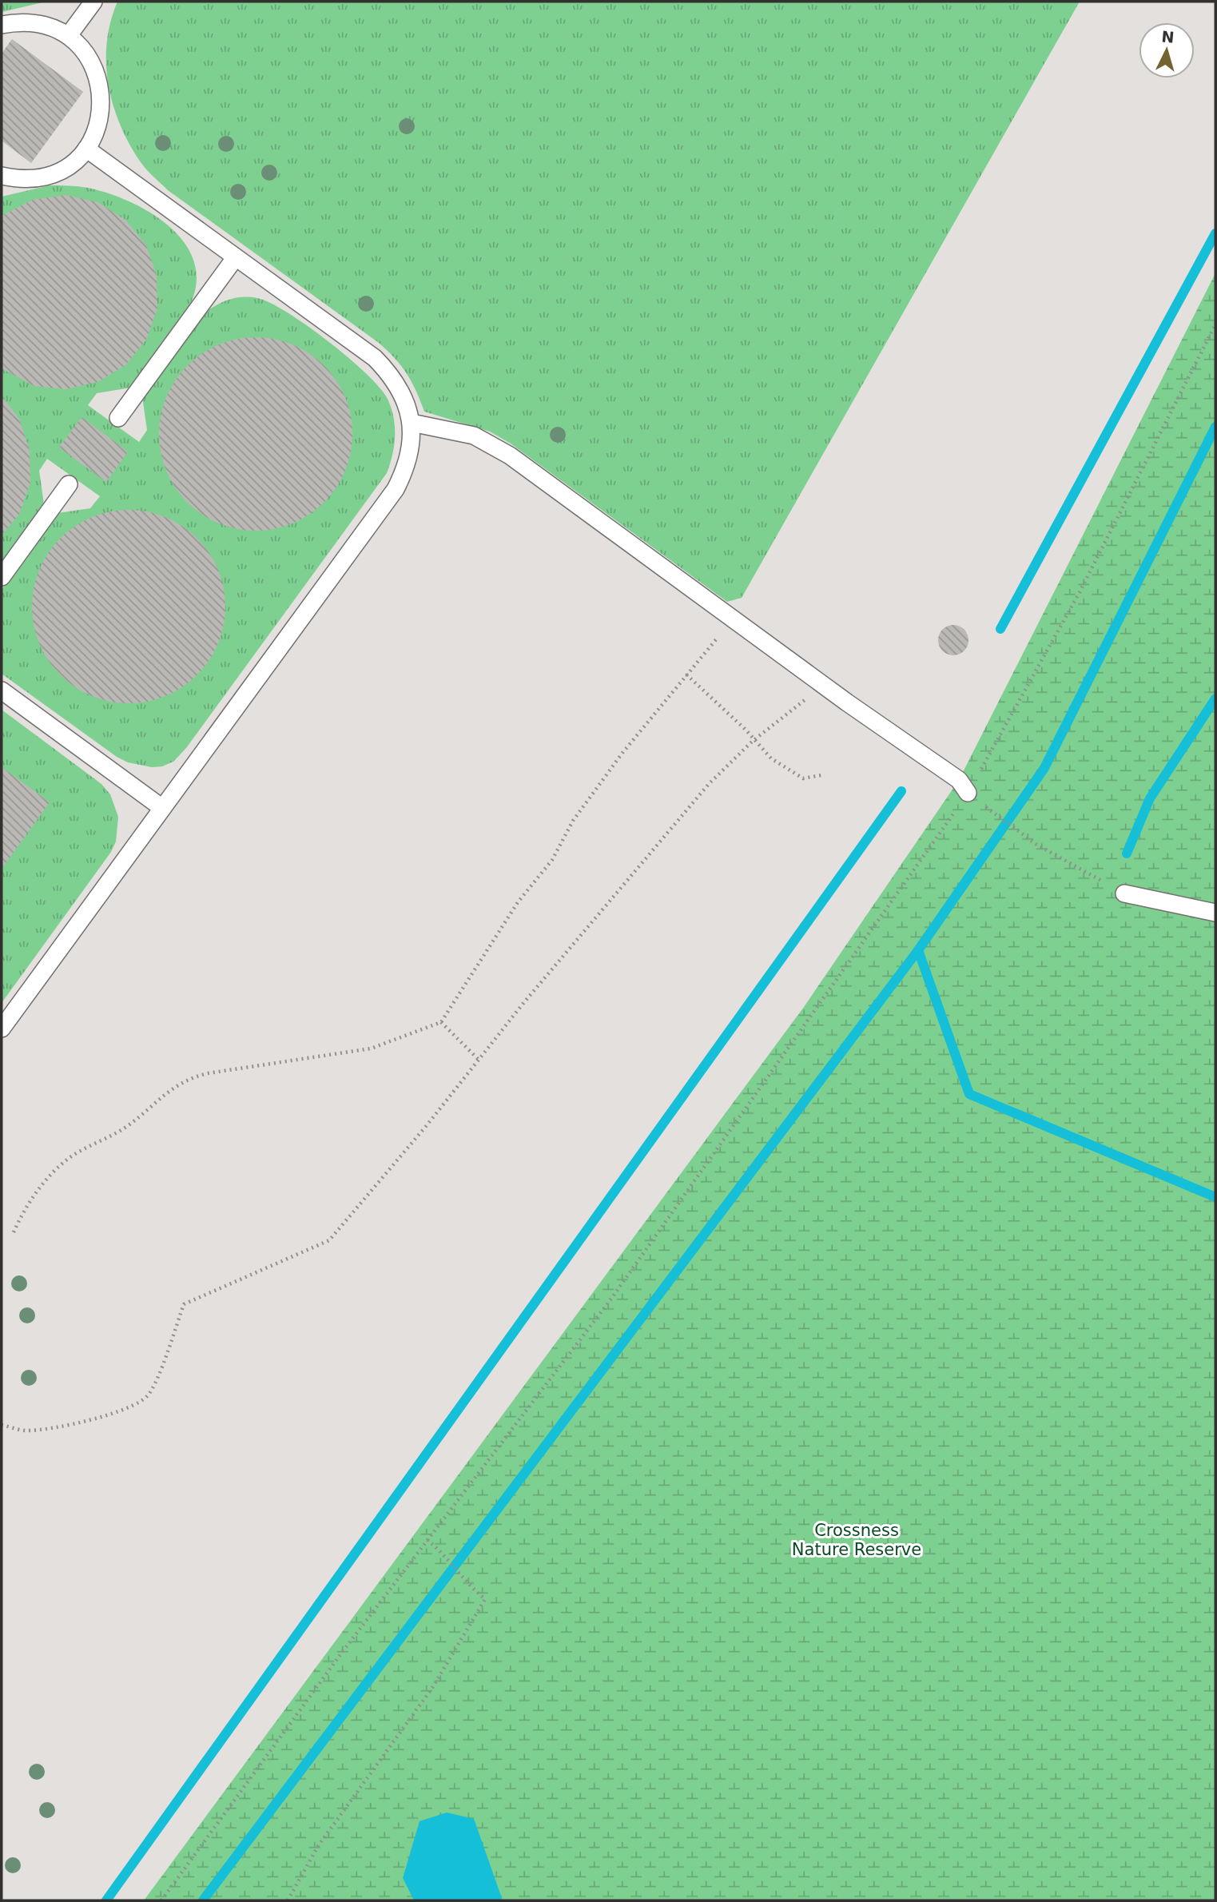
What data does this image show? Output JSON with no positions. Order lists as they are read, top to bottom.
{
  "parks": ["Crossness Nature Reserve"],
  "north": "top"
}
